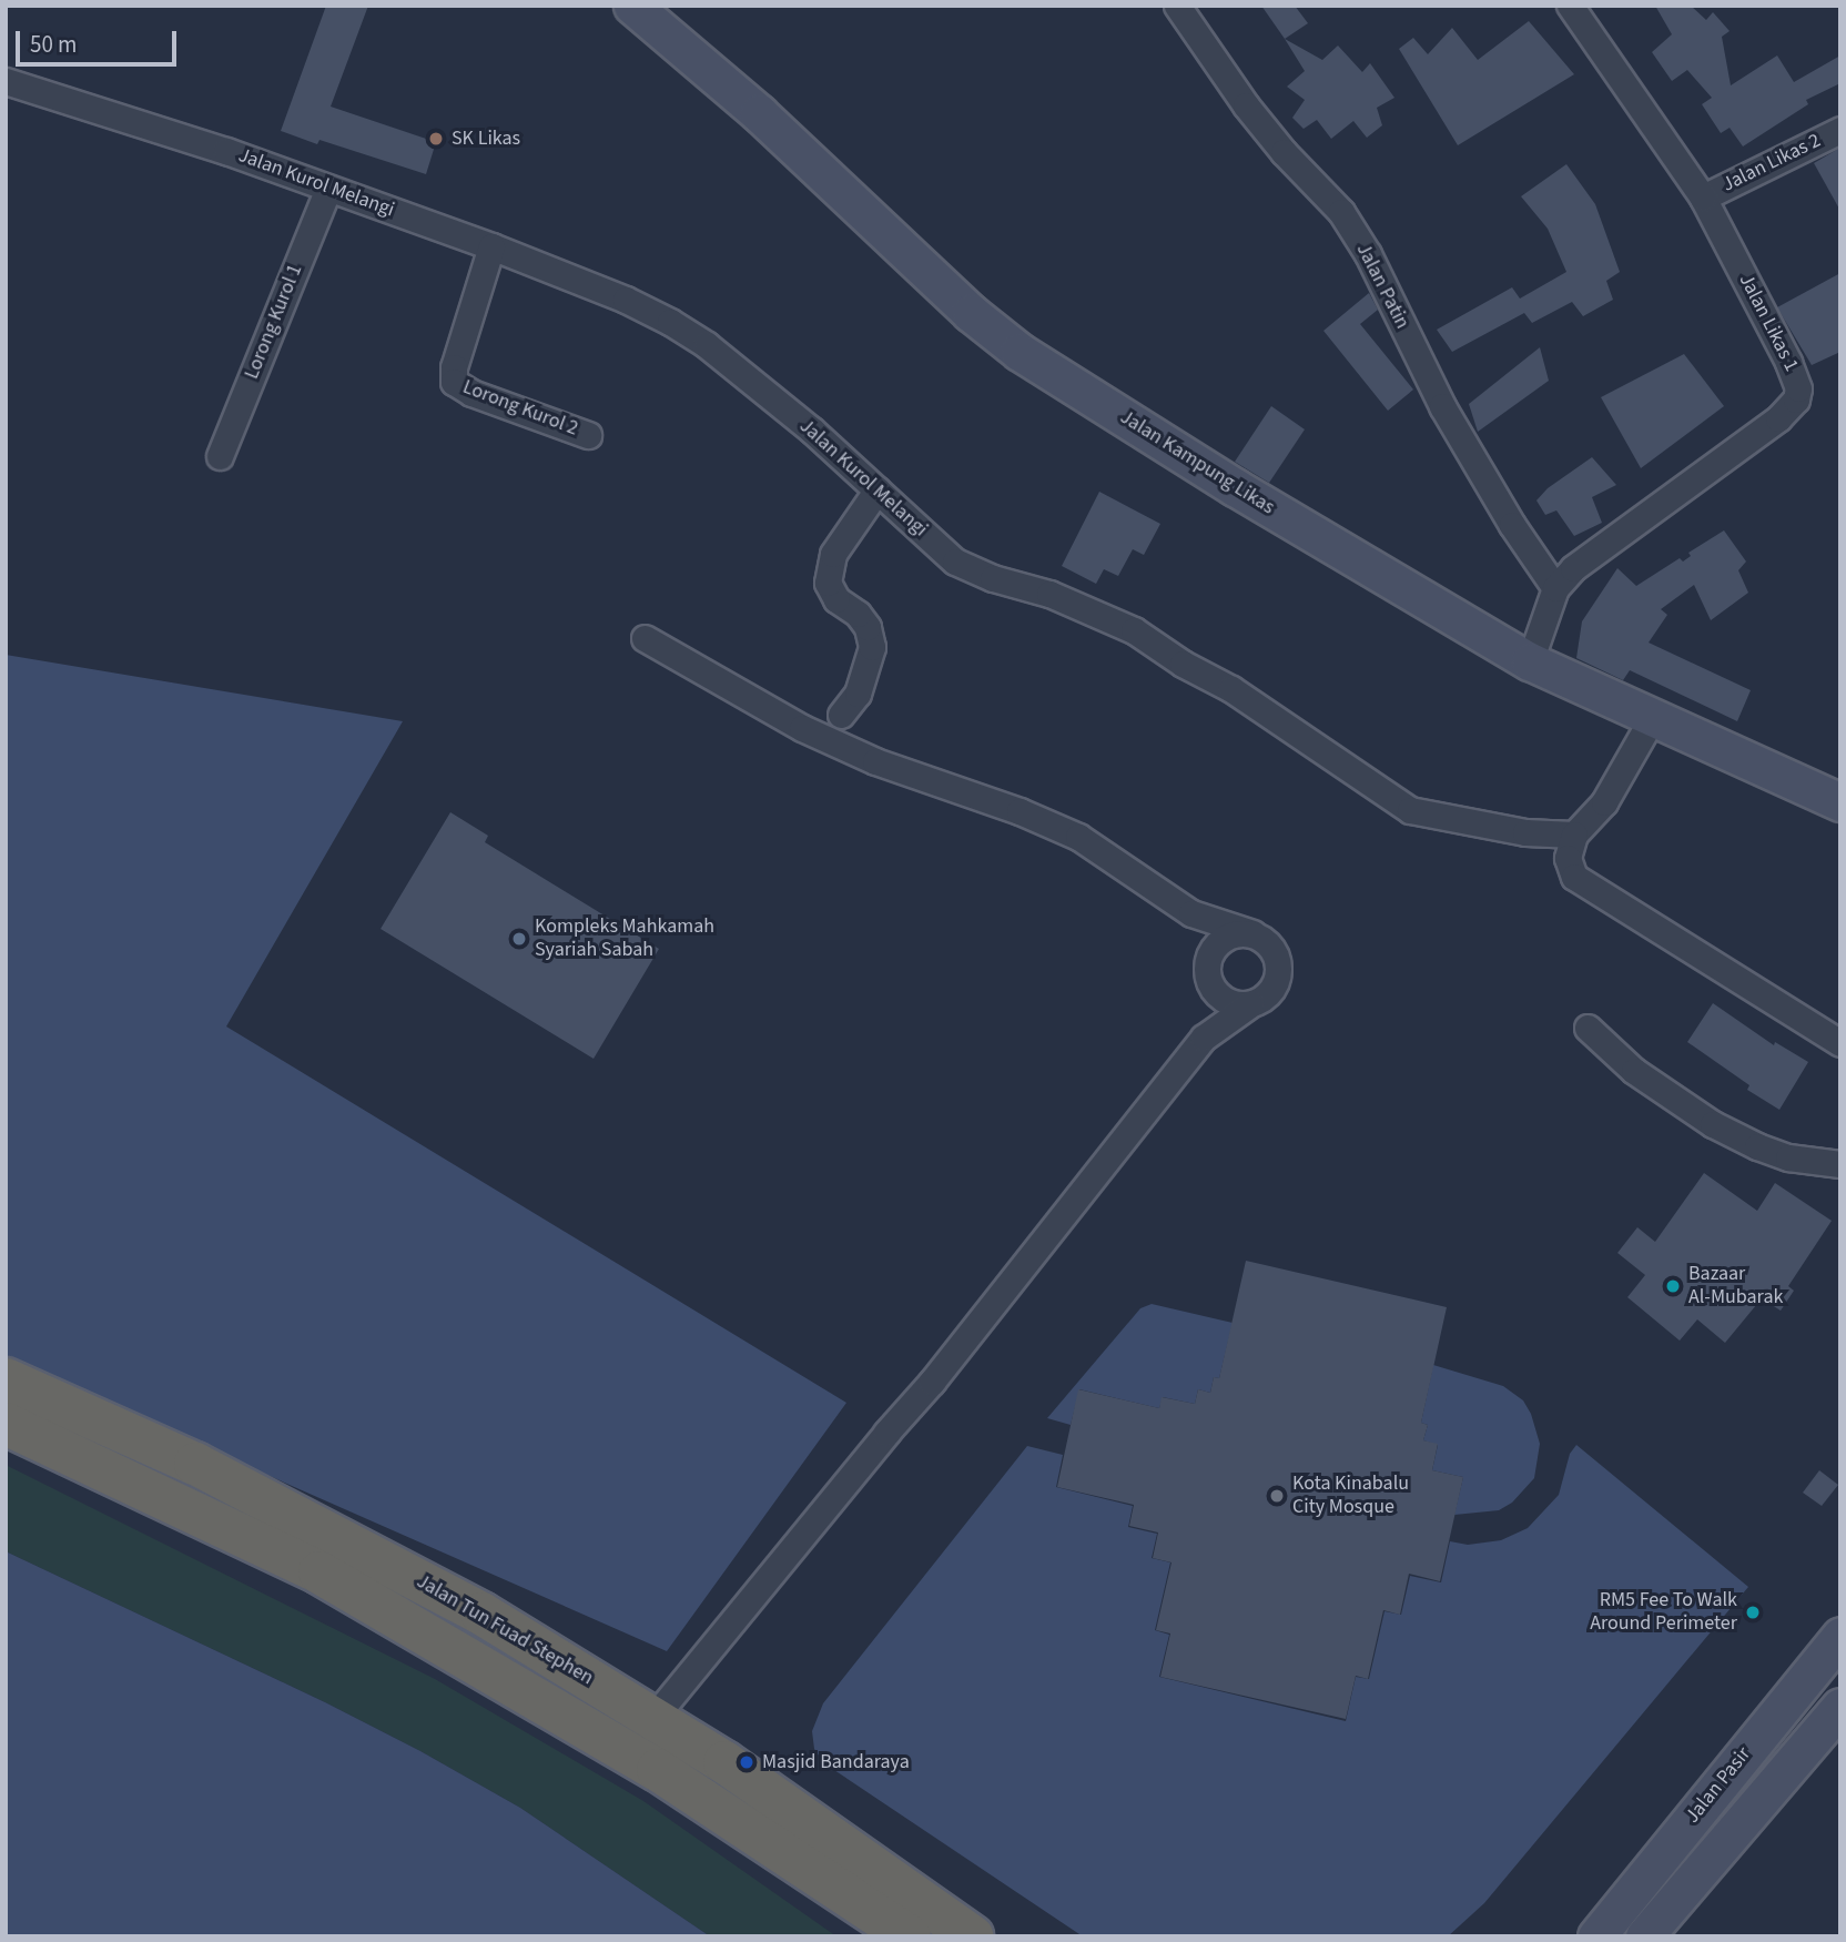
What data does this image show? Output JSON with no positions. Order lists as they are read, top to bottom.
{
  "streets": {
    "highway": ["Jalan Tun Fuad Stephen"],
    "main road": ["Jalan Kampung Likas", "Jalan Pasir"],
    "street": [
      "Jalan Likas 2",
      "Jalan Kurol Melangi",
      "Jalan Patin",
      "Lorong Kurol 1",
      "Jalan Likas 1",
      "Lorong Kurol 2"
    ]
  },
  "crossings": [
    ["Jalan Likas 2", "Jalan Likas 1"],
    ["Jalan Kurol Melangi", "Lorong Kurol 1"],
    ["Jalan Kurol Melangi", "Lorong Kurol 2"],
    ["Jalan Patin", "Jalan Likas 1"],
    ["Jalan Likas 1", "Jalan Kampung Likas"]
  ],
  "places": [
    "SK Likas",
    "Kompleks Mahkamah Syariah Sabah",
    "Bazaar Al-Mubarak",
    "Kota Kinabalu City Mosque",
    "RM5 Fee To Walk Around Perimeter",
    "Masjid Bandaraya"
  ],
  "scale_bar": "50 m"
}
